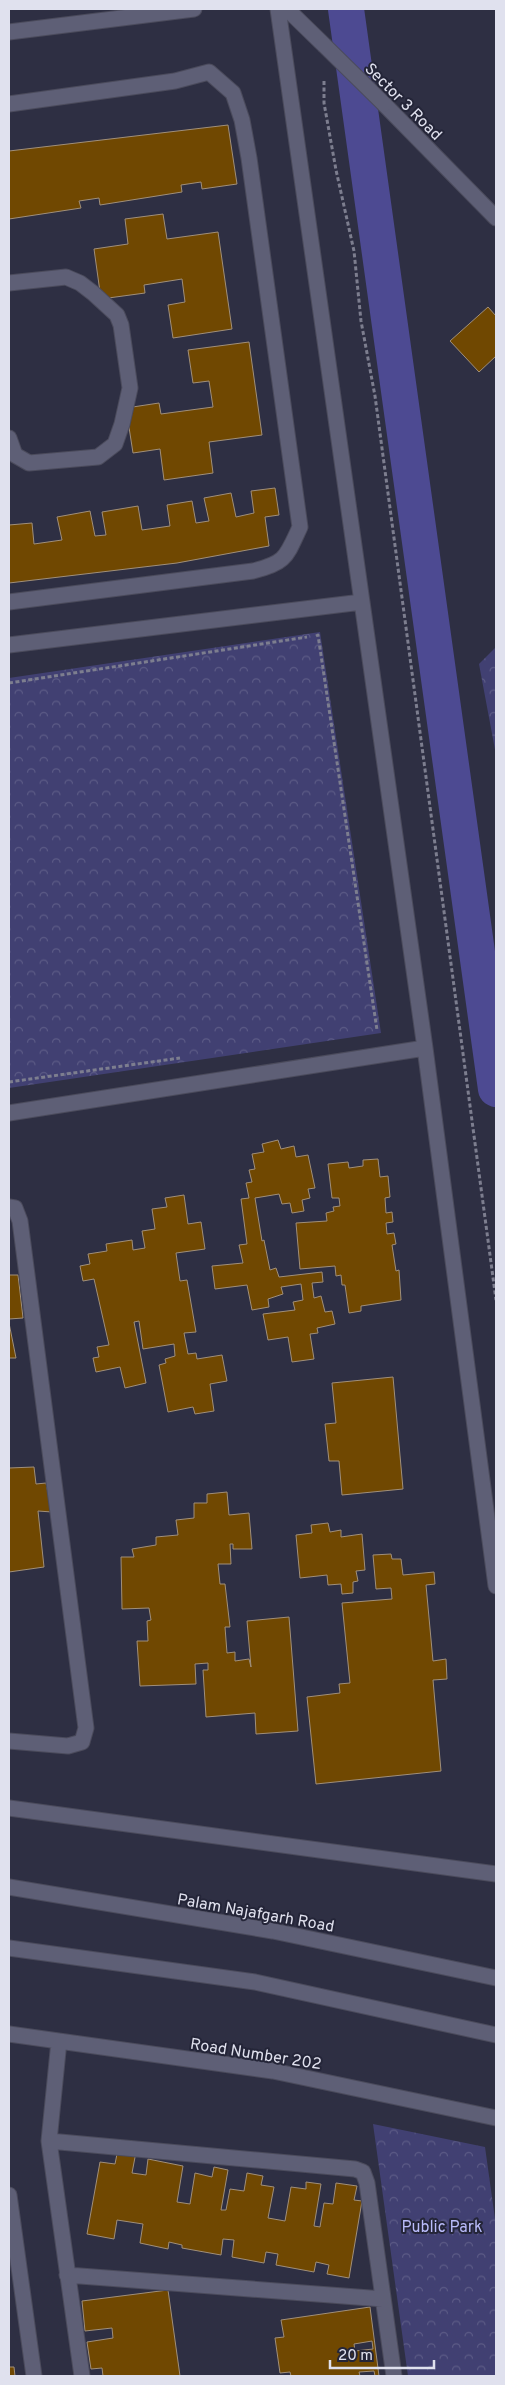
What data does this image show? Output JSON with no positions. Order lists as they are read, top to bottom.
{
  "streets": {
    "street": ["Sector 3 Road", "Palam Najafgarh Road", "Road Number 202"]
  },
  "parks": ["Public Park"],
  "scale_bar": "20 m"
}
